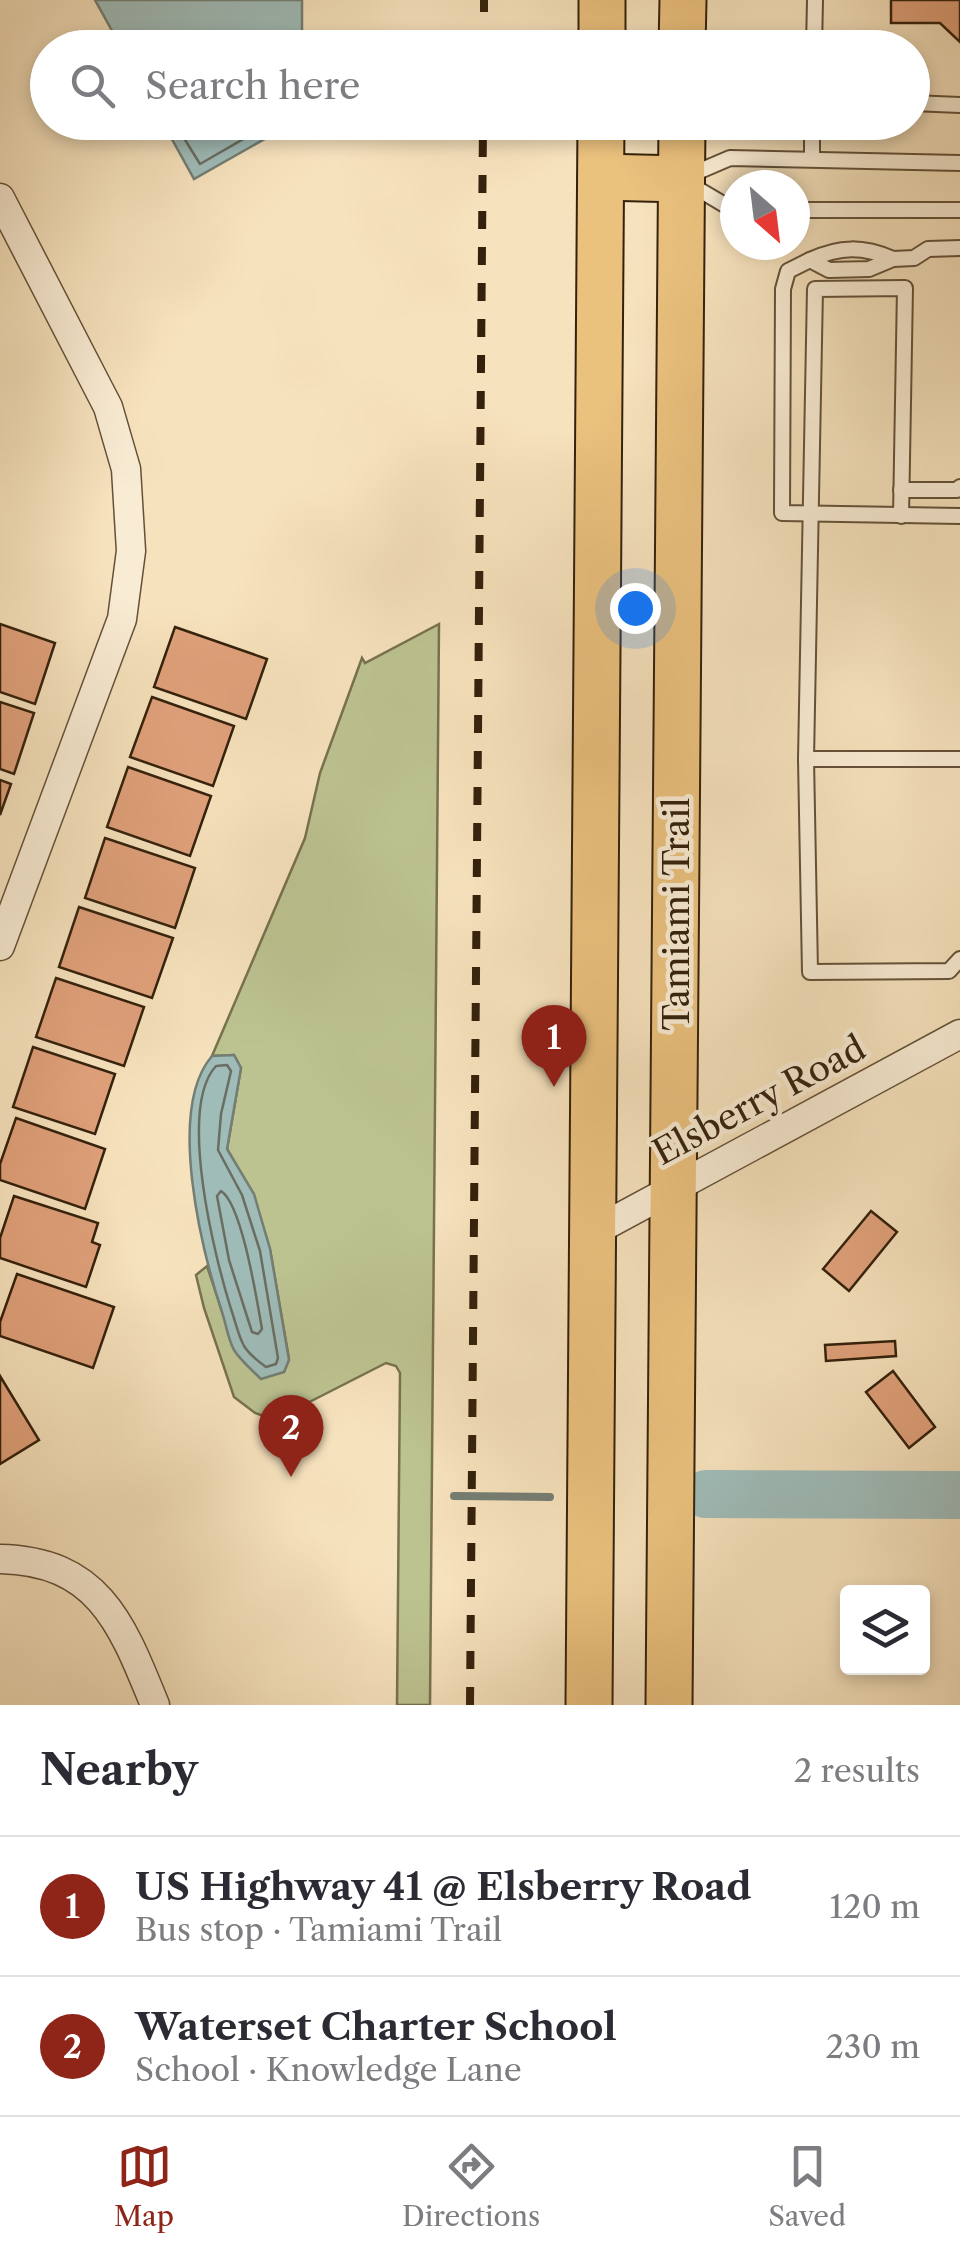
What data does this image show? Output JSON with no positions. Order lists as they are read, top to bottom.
{
  "streets": {
    "main road": ["Tamiami Trail"],
    "street": ["Elsberry Road"]
  },
  "crossings": [
    ["Tamiami Trail", "Elsberry Road"]
  ],
  "north": "bottom right",
  "page": {
    "search": "Search here",
    "pins": ["1", "2"],
    "heading": ["Nearby", "2 results"],
    "list": [
      {
        "mark": "1",
        "name": "US Highway 41 @ Elsberry Road",
        "note": "Bus stop · Tamiami Trail",
        "value": "120 m"
      },
      {
        "mark": "2",
        "name": "Waterset Charter School",
        "note": "School · Knowledge Lane",
        "value": "230 m"
      }
    ],
    "nav": ["Map", "Directions", "Saved"]
  }
}
